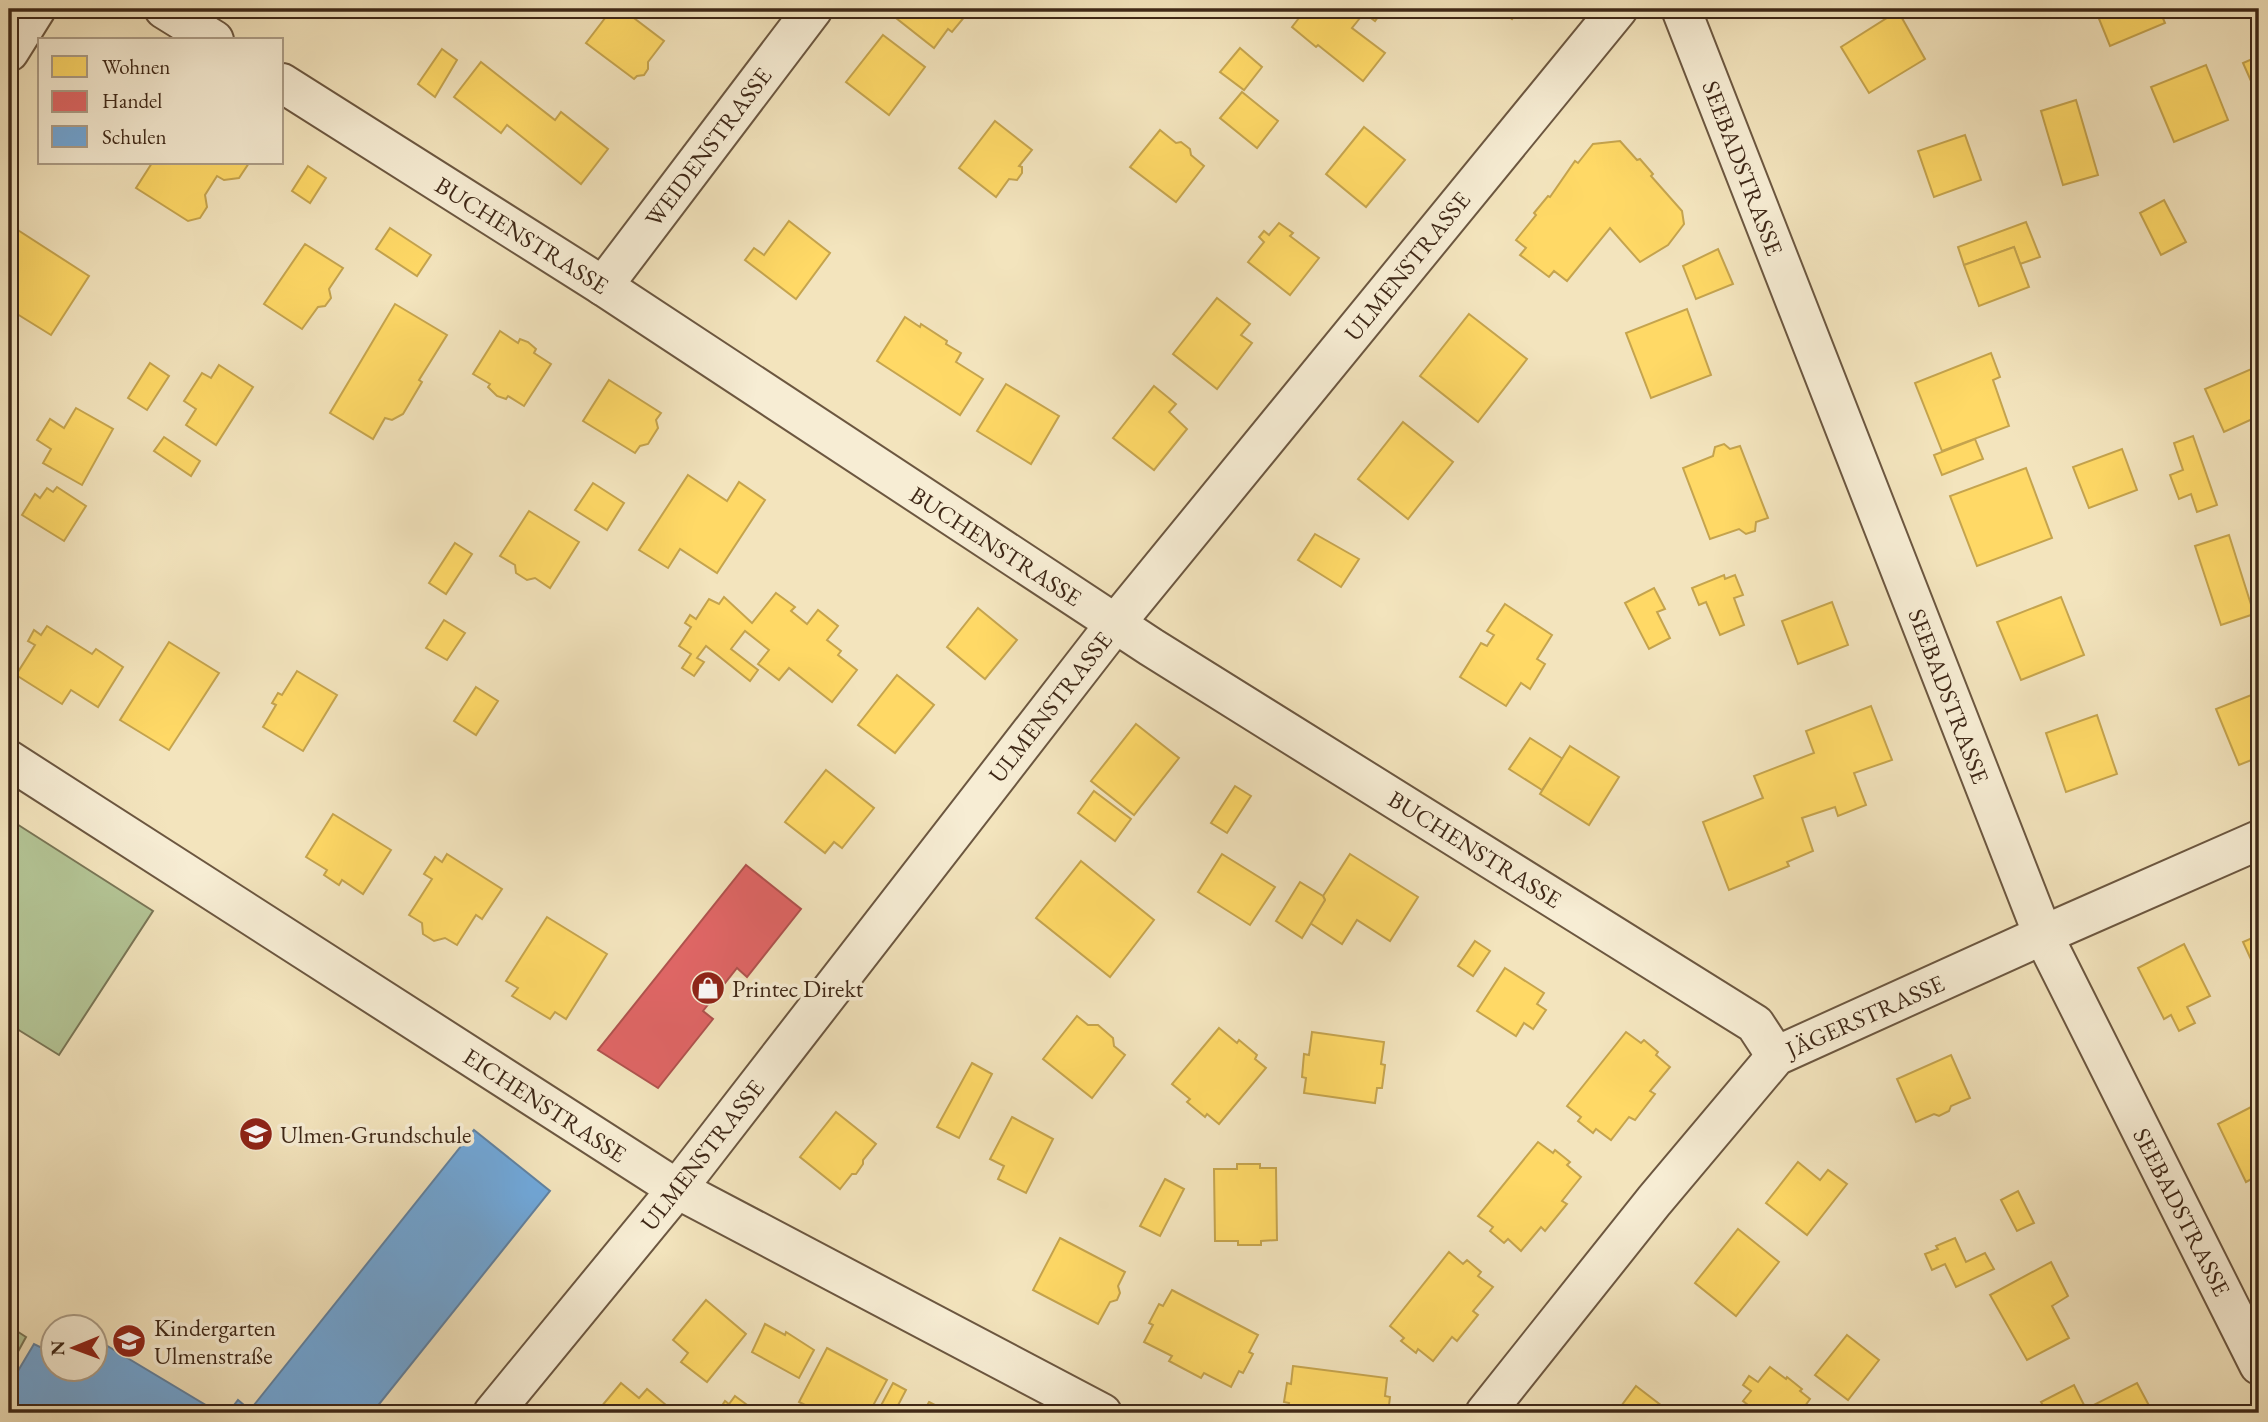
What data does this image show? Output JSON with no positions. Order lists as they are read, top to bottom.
{
  "streets": {
    "street": [
      "WEIDENSTRASSE",
      "SEEBADSTRASSE",
      "BUCHENSTRASSE",
      "ULMENSTRASSE",
      "JÄGERSTRASSE",
      "EICHENSTRASSE"
    ]
  },
  "crossings": [
    ["WEIDENSTRASSE", "BUCHENSTRASSE"],
    ["SEEBADSTRASSE", "JÄGERSTRASSE"],
    ["BUCHENSTRASSE", "ULMENSTRASSE"],
    ["BUCHENSTRASSE", "JÄGERSTRASSE"],
    ["ULMENSTRASSE", "EICHENSTRASSE"]
  ],
  "places": {
    "shop": ["Printec Direkt"],
    "school or university": ["Ulmen-Grundschule", "Kindergarten Ulmenstraße"]
  },
  "legend": ["Wohnen", "Handel", "Schulen"],
  "north": "left"
}
